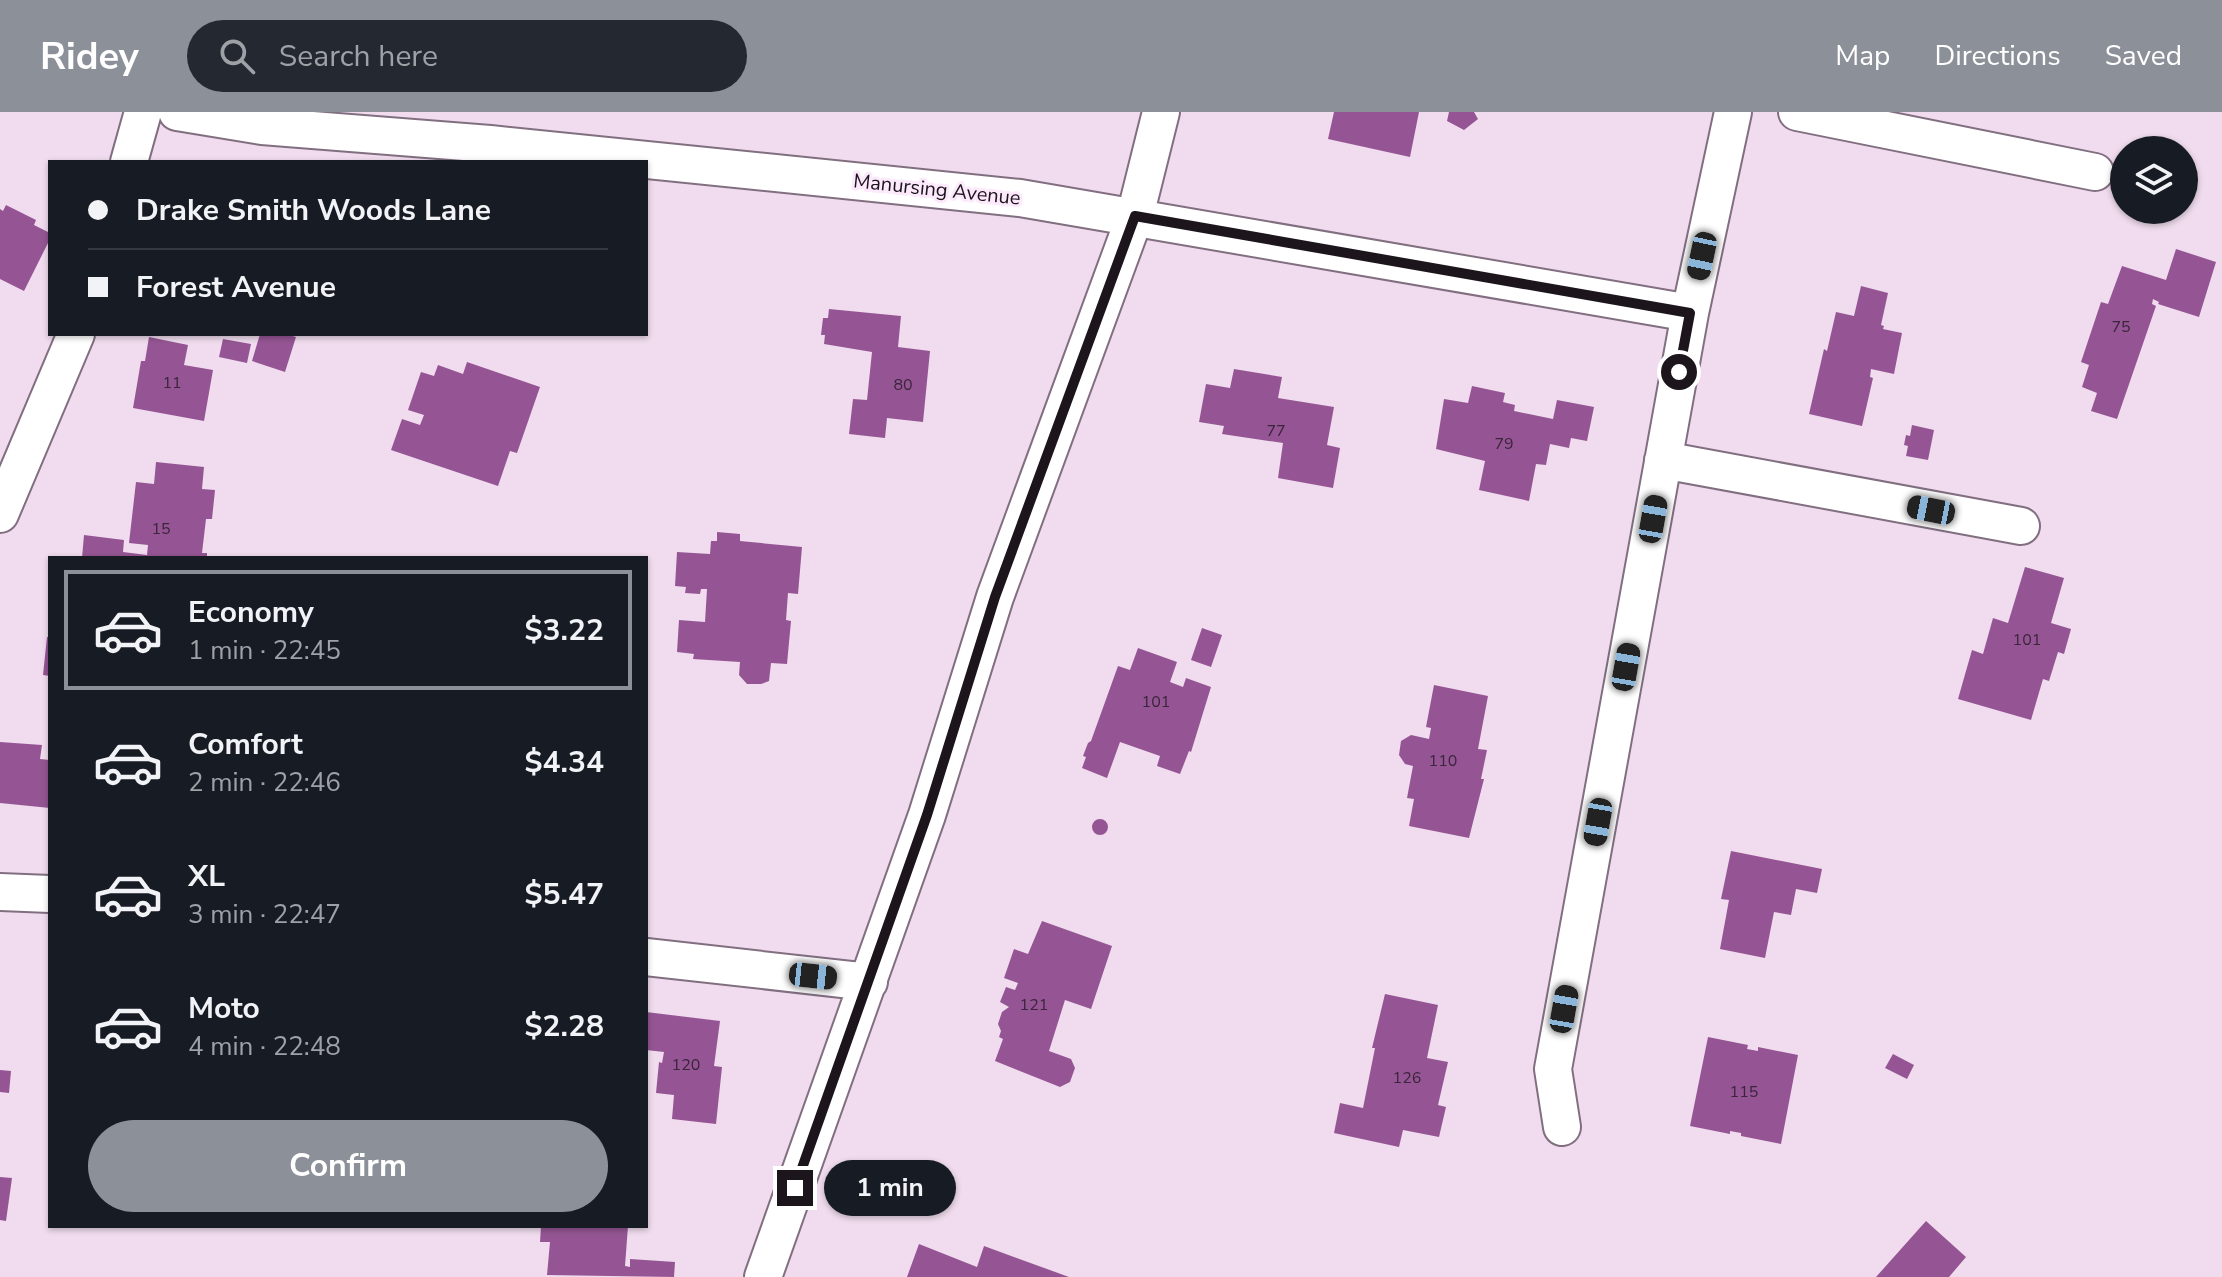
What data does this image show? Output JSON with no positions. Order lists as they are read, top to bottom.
{
  "streets": {
    "street": ["Manursing Avenue"]
  },
  "house_numbers": [
    "75",
    "11",
    "80",
    "77",
    "79",
    "15",
    "101",
    "101",
    "110",
    "121",
    "120",
    "126",
    "115"
  ],
  "page": {
    "header": "Ridey",
    "search": "Search here",
    "nav": ["Map", "Directions", "Saved"],
    "banner": ["Drake Smith Woods Lane", "Forest Avenue"],
    "list": [
      {
        "name": "Economy",
        "note": "1 min · 22:45",
        "value": "$3.22"
      },
      {
        "name": "Comfort",
        "note": "2 min · 22:46",
        "value": "$4.34"
      },
      {
        "name": "XL",
        "note": "3 min · 22:47",
        "value": "$5.47"
      },
      {
        "name": "Moto",
        "note": "4 min · 22:48",
        "value": "$2.28"
      }
    ],
    "buttons": "Confirm",
    "bubble": "1 min"
  }
}
